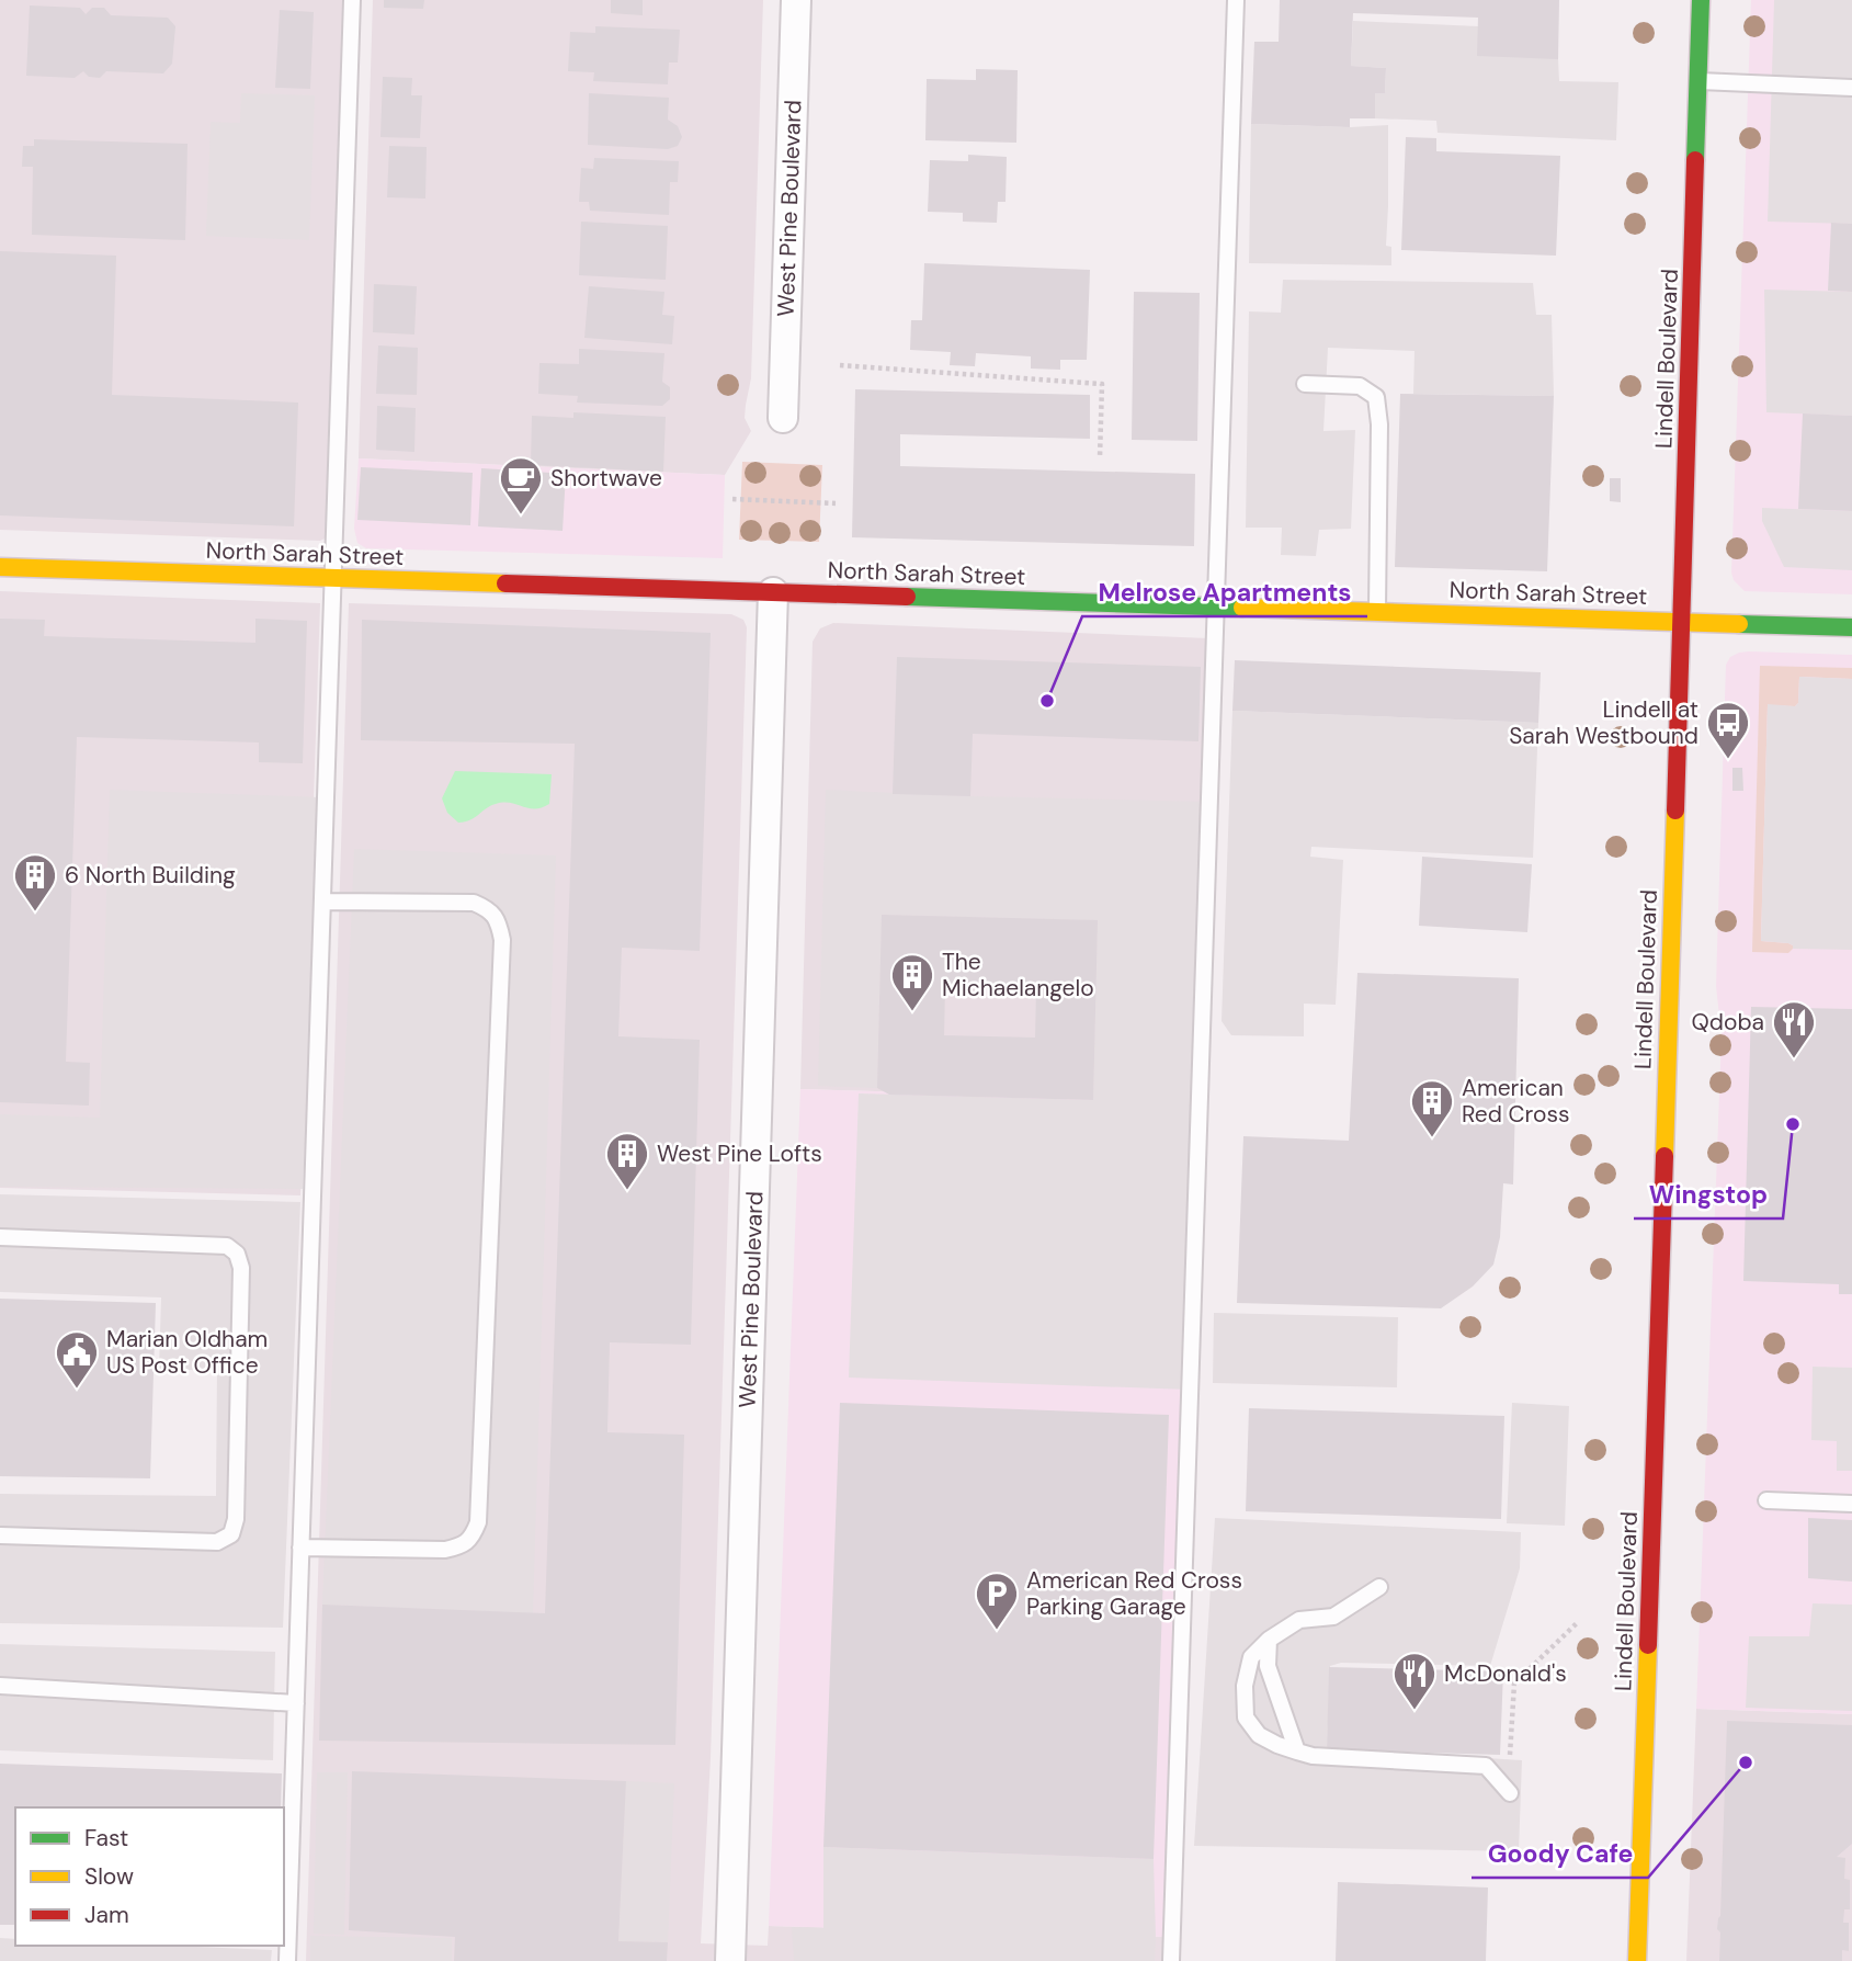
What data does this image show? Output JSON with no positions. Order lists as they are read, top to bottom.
{
  "streets": {
    "main road": ["Lindell Boulevard", "North Sarah Street"],
    "street": ["West Pine Boulevard"]
  },
  "crossings": [
    ["West Pine Boulevard", "North Sarah Street"],
    ["Lindell Boulevard", "North Sarah Street"]
  ],
  "places": {
    "cafe": ["Shortwave"],
    "other": ["Melrose Apartments", "Wingstop", "Goody Cafe"],
    "bus stop": ["Lindell at Sarah Westbound"],
    "building": [
      "6 North Building",
      "The Michaelangelo",
      "American Red Cross",
      "West Pine Lofts"
    ],
    "restaurant": ["Qdoba", "McDonald's"],
    "public building": ["Marian Oldham US Post Office"],
    "parking": ["American Red Cross Parking Garage"]
  },
  "legend": ["Fast", "Slow", "Jam"]
}
